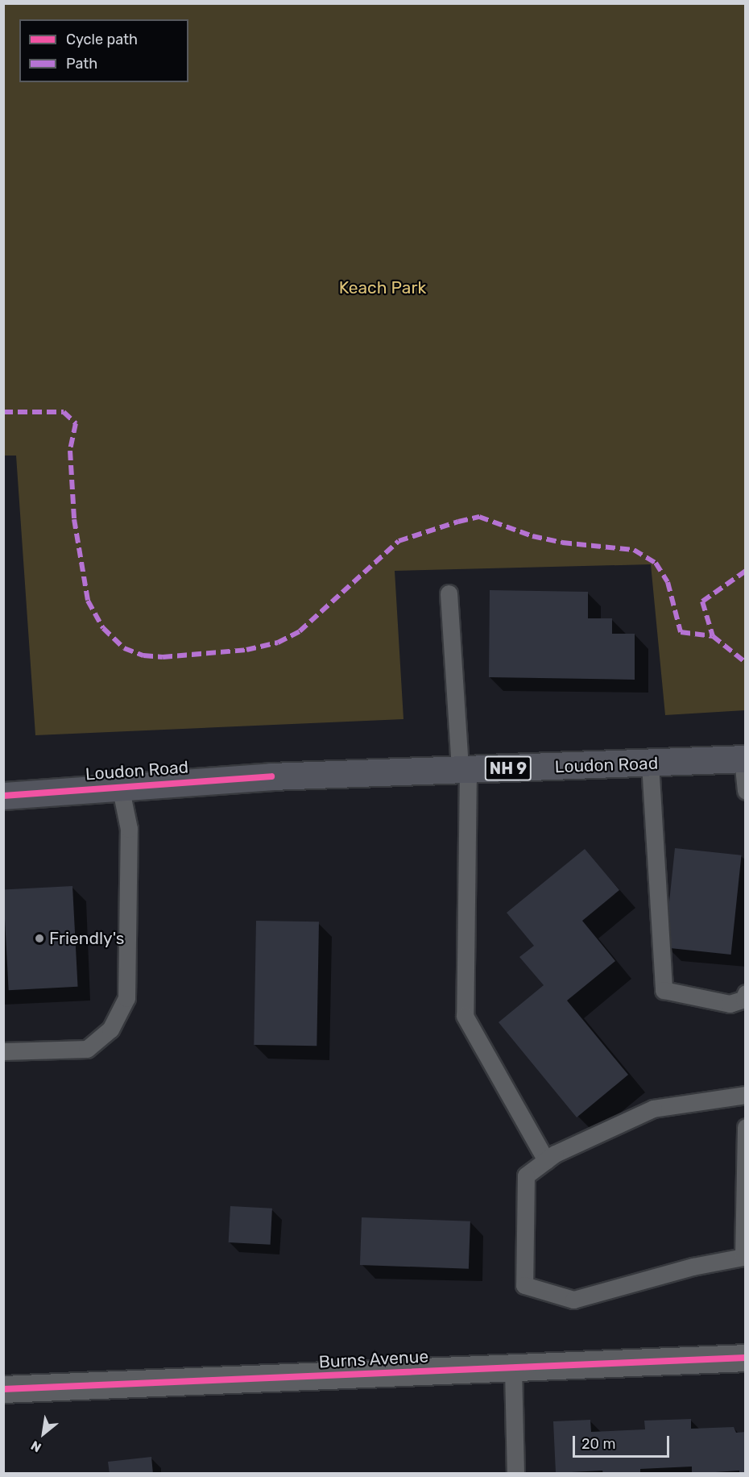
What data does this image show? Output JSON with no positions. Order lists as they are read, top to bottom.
{
  "streets": {
    "main road": ["Loudon Road", "NH 9"],
    "street": ["Burns Avenue"]
  },
  "parks": ["Keach Park"],
  "places": ["Friendly's"],
  "legend": ["Cycle path", "Path"],
  "scale_bar": "20 m",
  "north": "bottom left"
}
